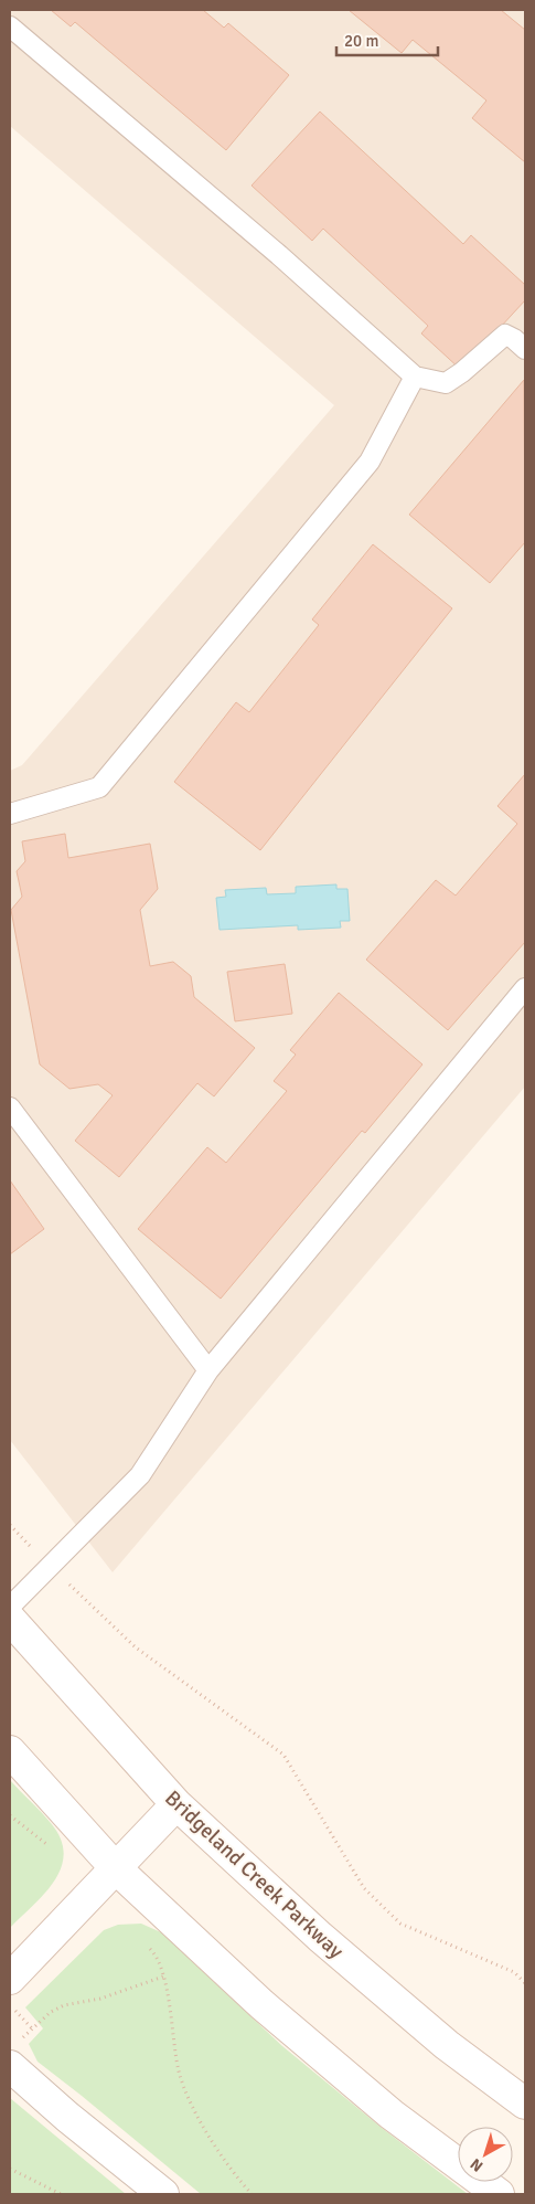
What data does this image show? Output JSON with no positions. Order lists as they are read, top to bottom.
{
  "streets": {
    "main road": ["Bridgeland Creek Parkway"]
  },
  "scale_bar": "20 m",
  "north": "bottom left"
}
